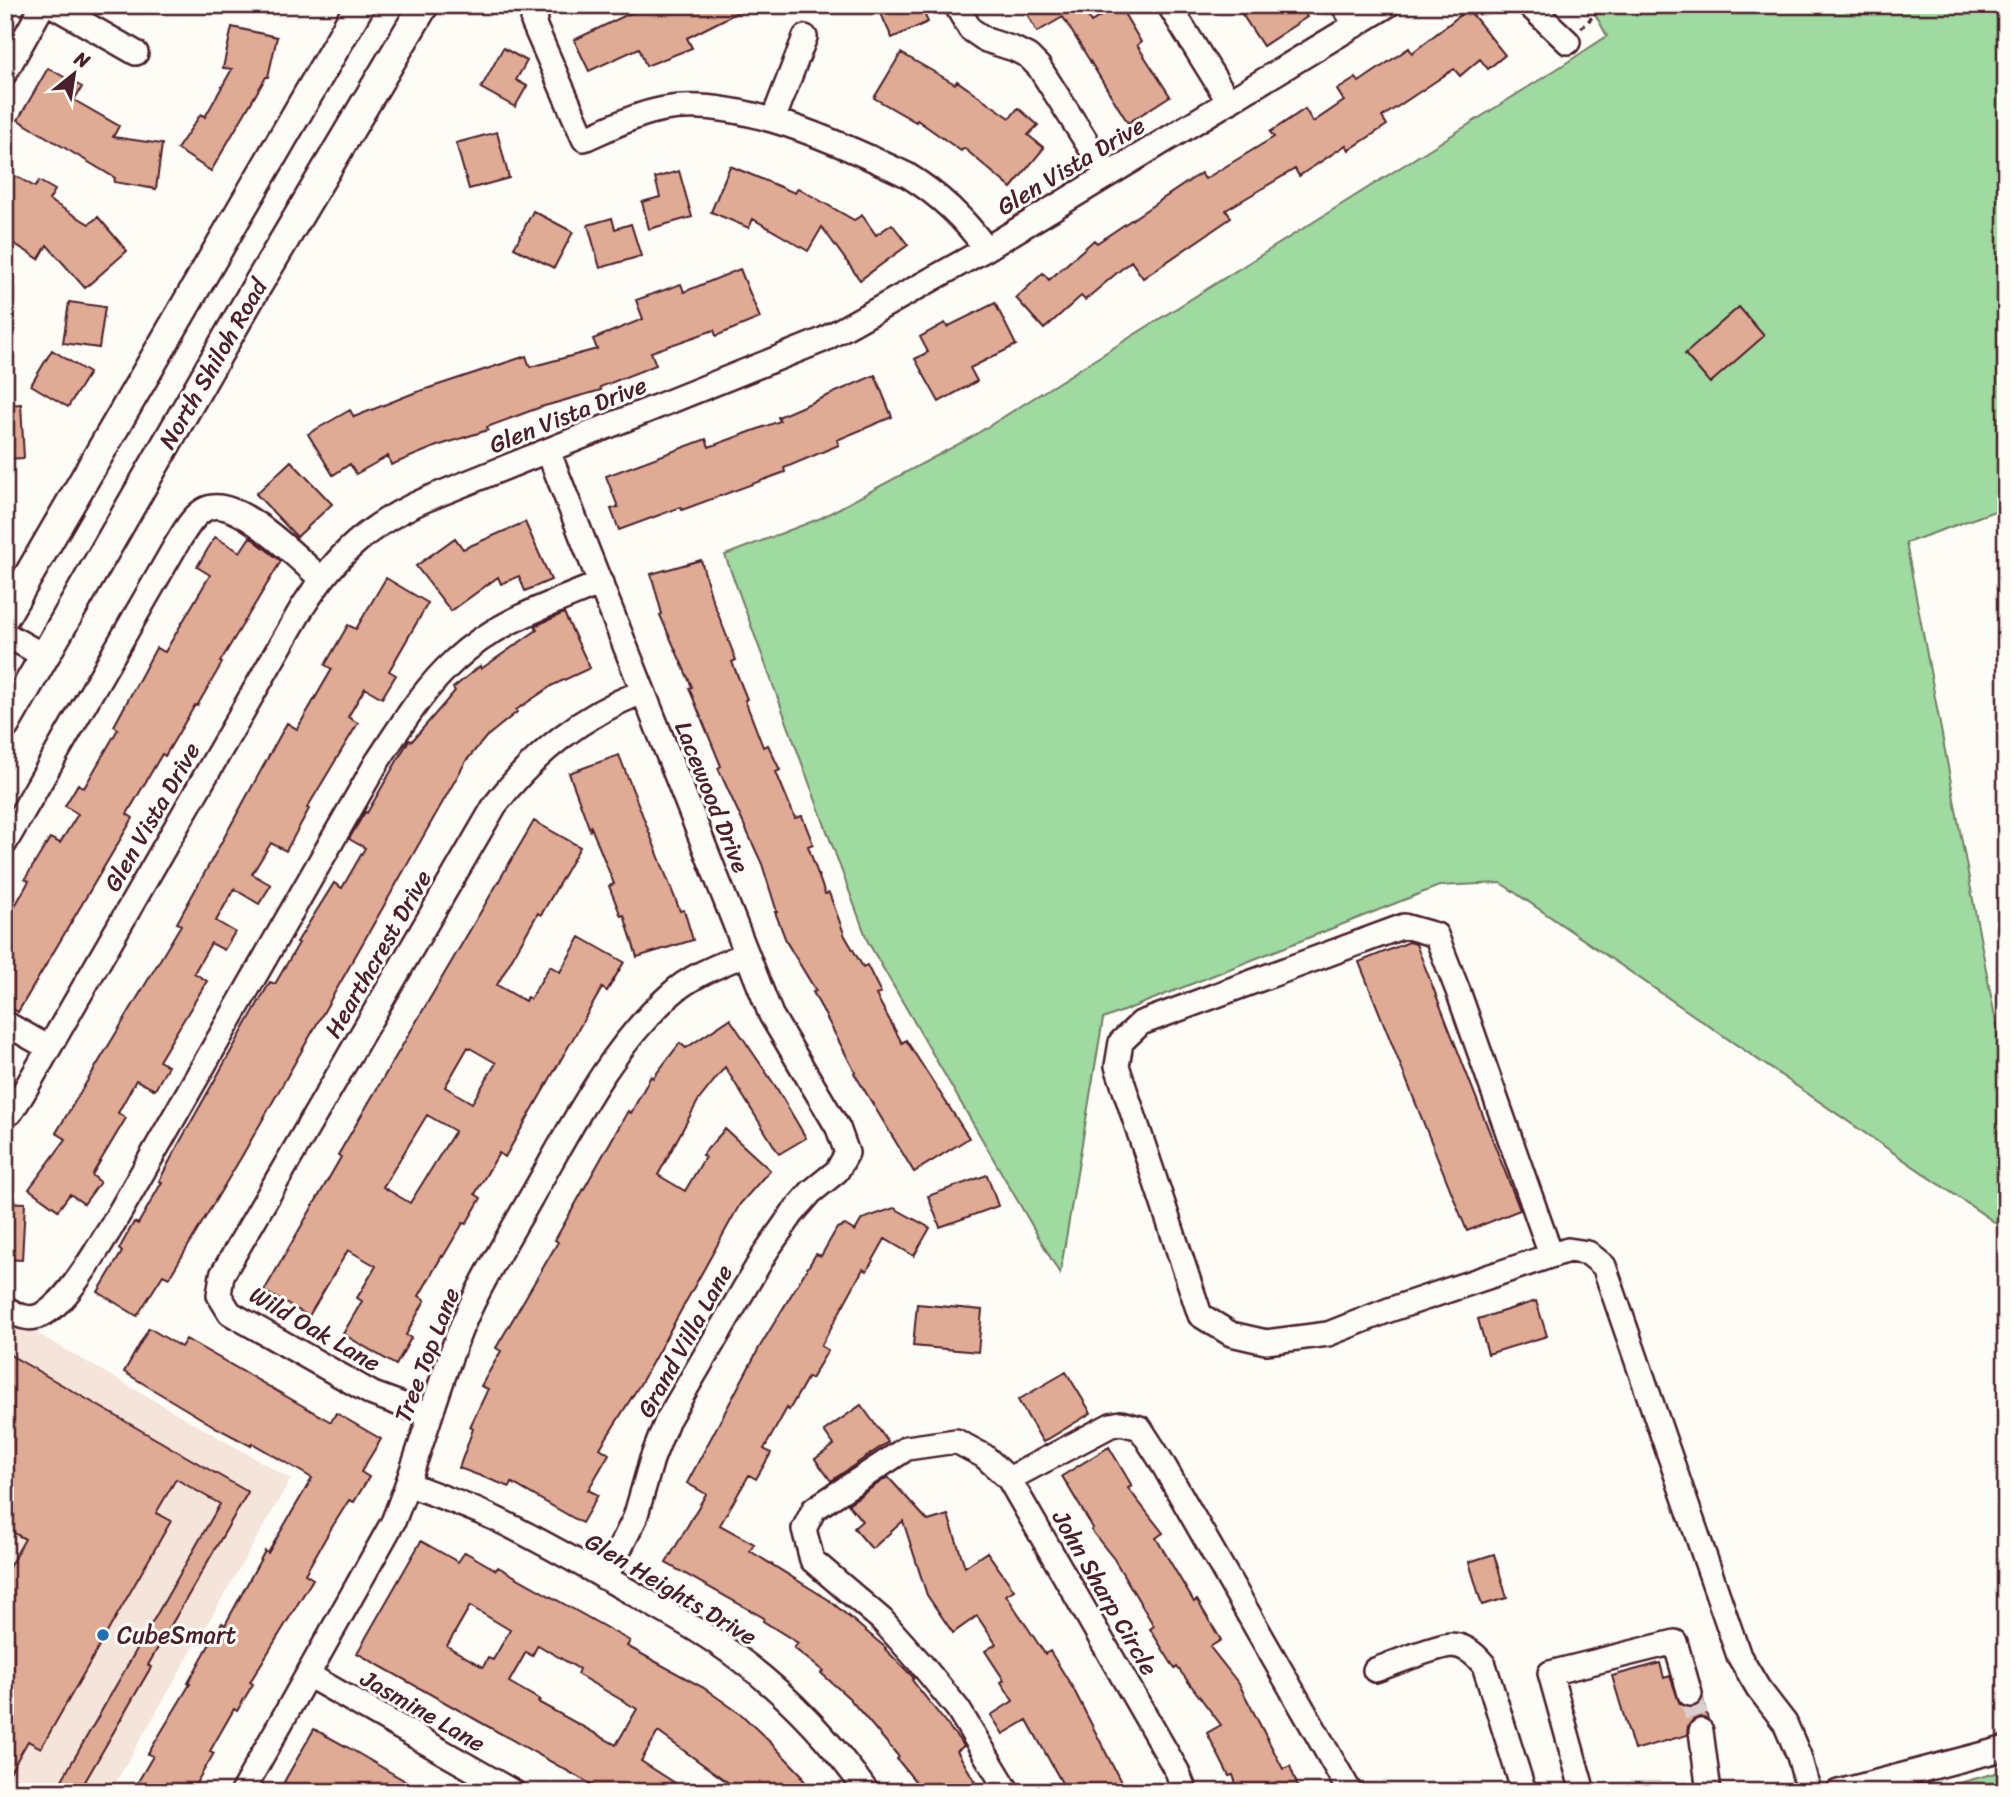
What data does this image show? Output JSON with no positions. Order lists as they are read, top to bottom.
{
  "streets": {
    "main road": ["North Shiloh Road"],
    "street": [
      "Glen Vista Drive",
      "Lacewood Drive",
      "Hearthcrest Drive",
      "Wild Oak Lane",
      "Grand Villa Lane",
      "Tree Top Lane",
      "Glen Heights Drive",
      "John Sharp Circle",
      "Jasmine Lane"
    ]
  },
  "crossings": [
    ["Glen Vista Drive", "Lacewood Drive"],
    ["Lacewood Drive", "Hearthcrest Drive"],
    ["Lacewood Drive", "Grand Villa Lane"],
    ["Lacewood Drive", "Tree Top Lane"],
    ["Hearthcrest Drive", "Wild Oak Lane"],
    ["Wild Oak Lane", "Tree Top Lane"],
    ["Grand Villa Lane", "Glen Heights Drive"],
    ["Tree Top Lane", "Glen Heights Drive"],
    ["Tree Top Lane", "Jasmine Lane"]
  ],
  "places": ["CubeSmart"],
  "north": "top right"
}
